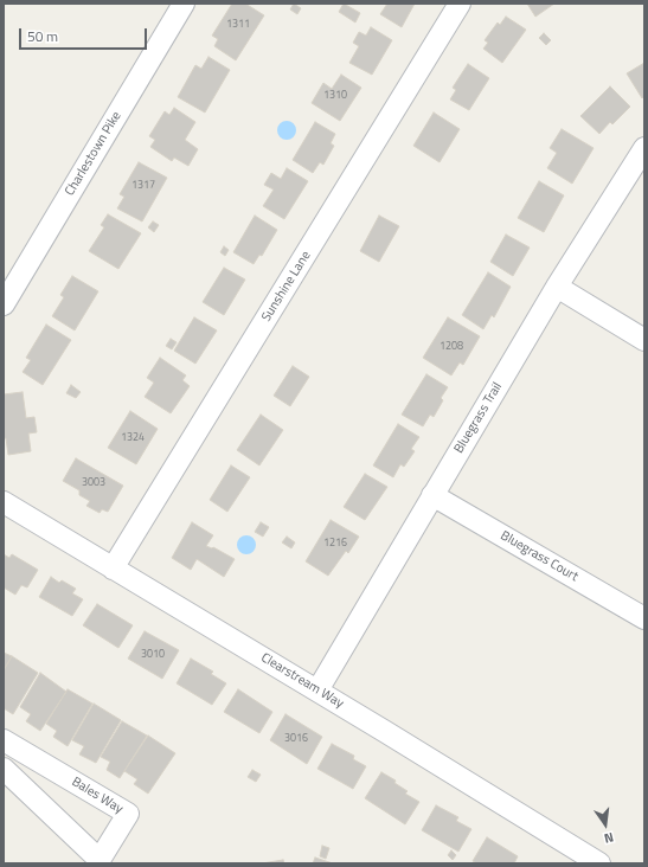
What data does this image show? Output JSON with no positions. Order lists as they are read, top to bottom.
{
  "streets": {
    "street": [
      "Charlestown Pike",
      "Sunshine Lane",
      "Bluegrass Trail",
      "Bluegrass Court",
      "Clearstream Way",
      "Bales Way"
    ]
  },
  "crossings": [
    ["Sunshine Lane", "Clearstream Way"],
    ["Bluegrass Trail", "Bluegrass Court"],
    ["Bluegrass Trail", "Clearstream Way"]
  ],
  "house_numbers": [
    "1311",
    "1310",
    "1317",
    "1208",
    "1324",
    "3003",
    "1216",
    "3010",
    "3016"
  ],
  "scale_bar": "50 m",
  "north": "bottom"
}
